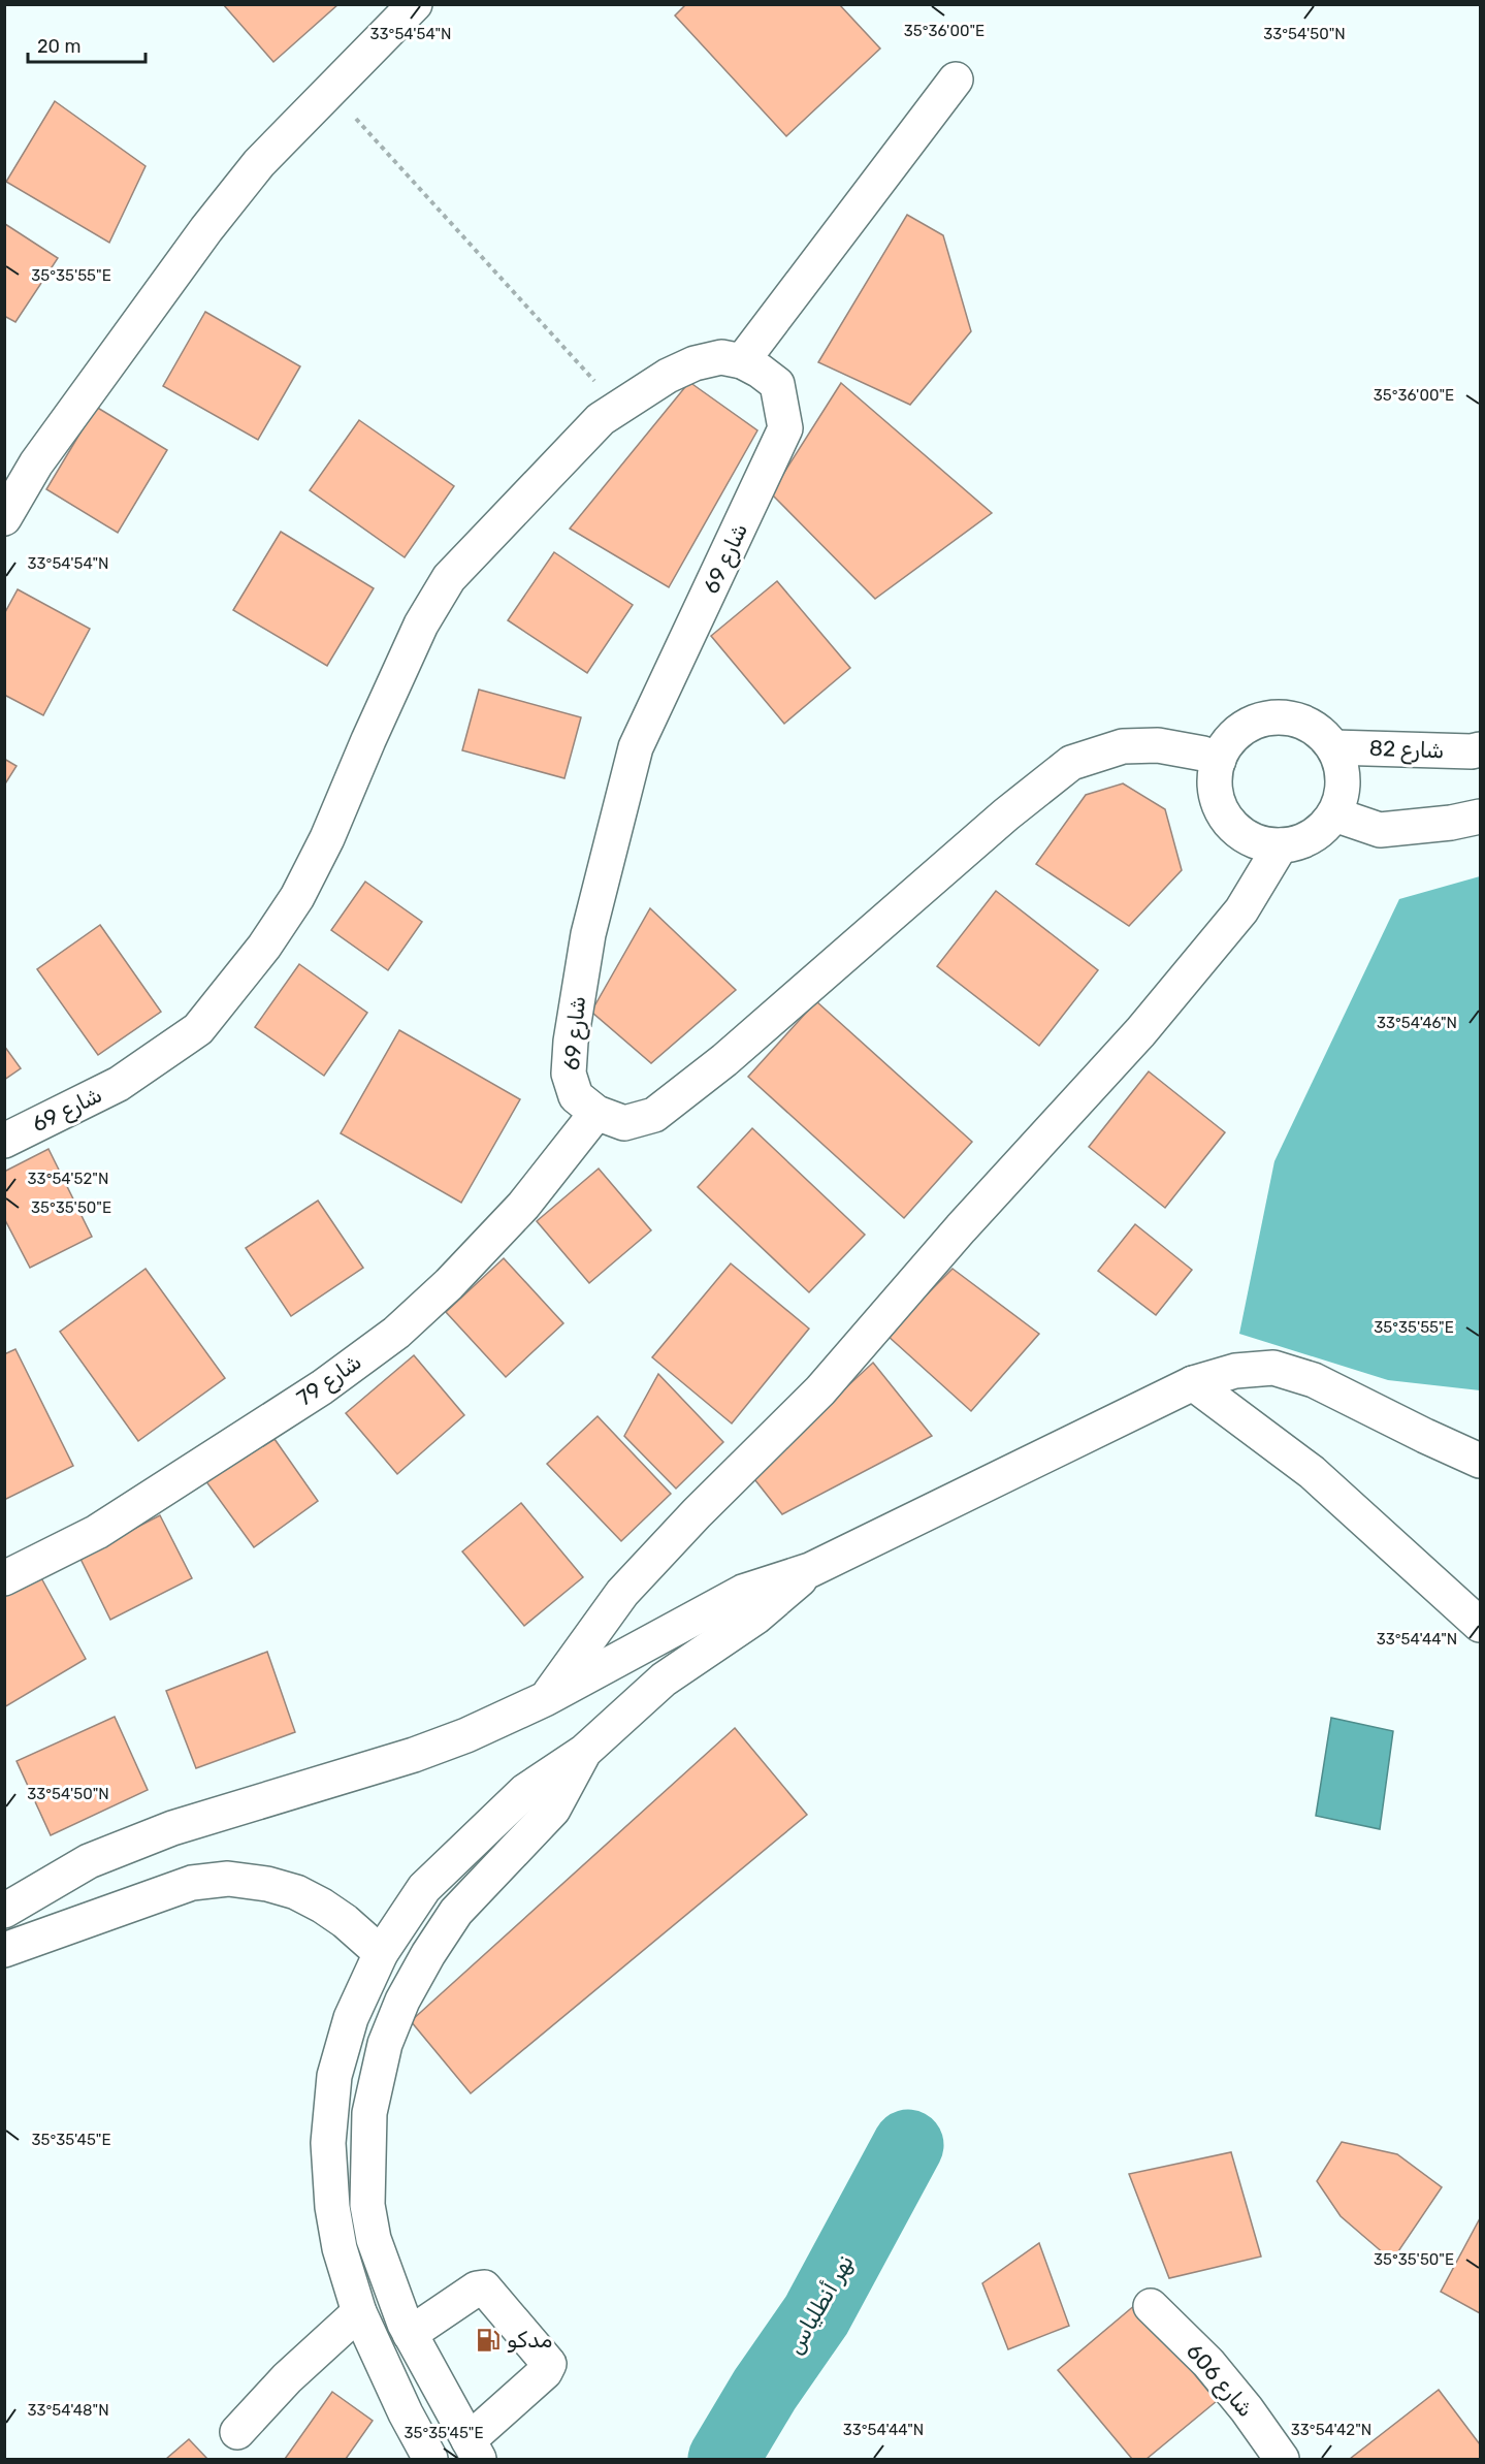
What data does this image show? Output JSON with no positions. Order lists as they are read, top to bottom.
{
  "streets": {
    "street": [
      "شارع 69",
      "شارع 82",
      "شارع 79",
      "شارع 606"
    ]
  },
  "crossings": [
    ["شارع 69", "شارع 82"],
    ["شارع 69", "شارع 79"]
  ],
  "water": ["نهر أنطلياس"],
  "places": {
    "fuel station": ["مدكو"]
  },
  "scale_bar": "20 m",
  "coordinates": [
    "35°36'00\"E",
    "33°54'54\"N",
    "33°54'50\"N",
    "35°35'55\"E",
    "33°54'46\"N",
    "33°54'52\"N",
    "35°35'50\"E",
    "33°54'44\"N",
    "35°35'45\"E",
    "33°54'48\"N",
    "33°54'42\"N"
  ]
}
